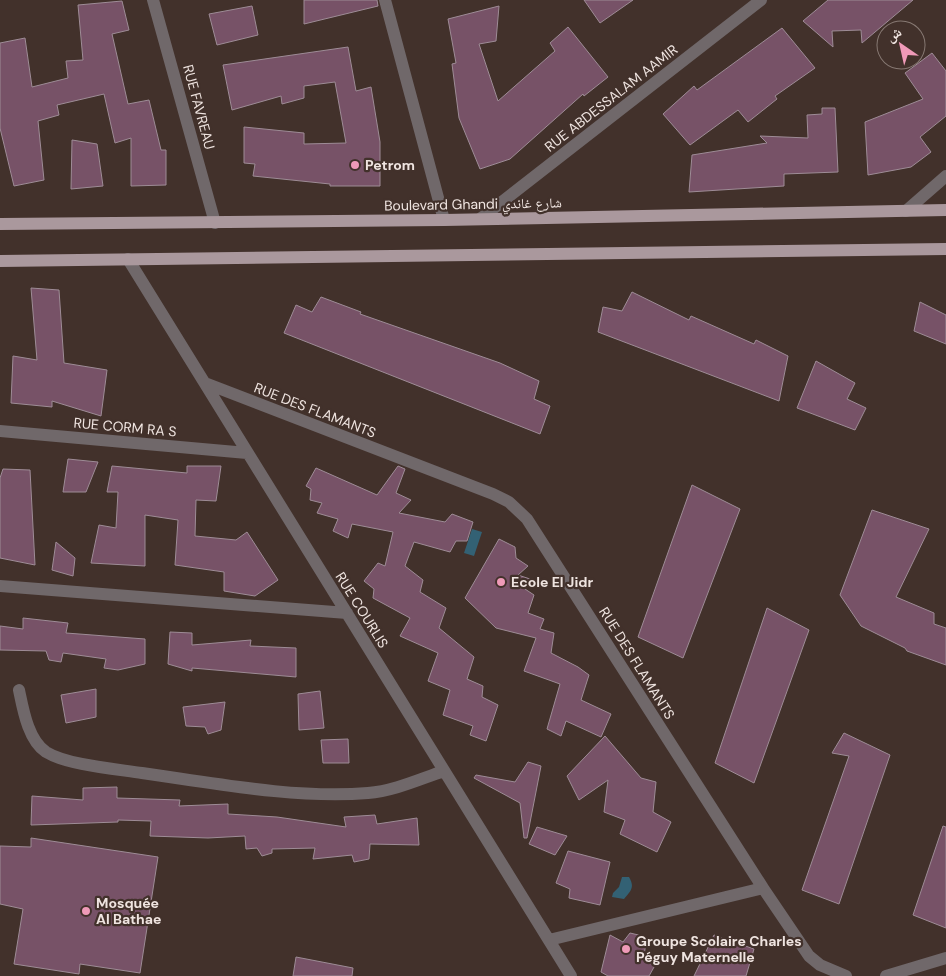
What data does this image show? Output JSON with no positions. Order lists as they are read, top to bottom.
{
  "streets": {
    "main road": ["Boulevard Ghandi شارع غاندي"],
    "street": [
      "RUE ABDESSALAM AAMIR",
      "RUE FAVREAU",
      "RUE DES FLAMANTS",
      "RUE CORM RA S",
      "RUE COURLIS"
    ]
  },
  "crossings": [
    ["RUE ABDESSALAM AAMIR", "Boulevard Ghandi شارع غاندي"],
    ["RUE FAVREAU", "Boulevard Ghandi شارع غاندي"],
    ["RUE DES FLAMANTS", "RUE COURLIS"],
    ["RUE CORM RA S", "RUE COURLIS"]
  ],
  "places": [
    "Petrom",
    "Ecole El Jidr",
    "Mosquée Al Bathae",
    "Groupe Scolaire Charles Péguy Maternelle"
  ],
  "north": "top left"
}
